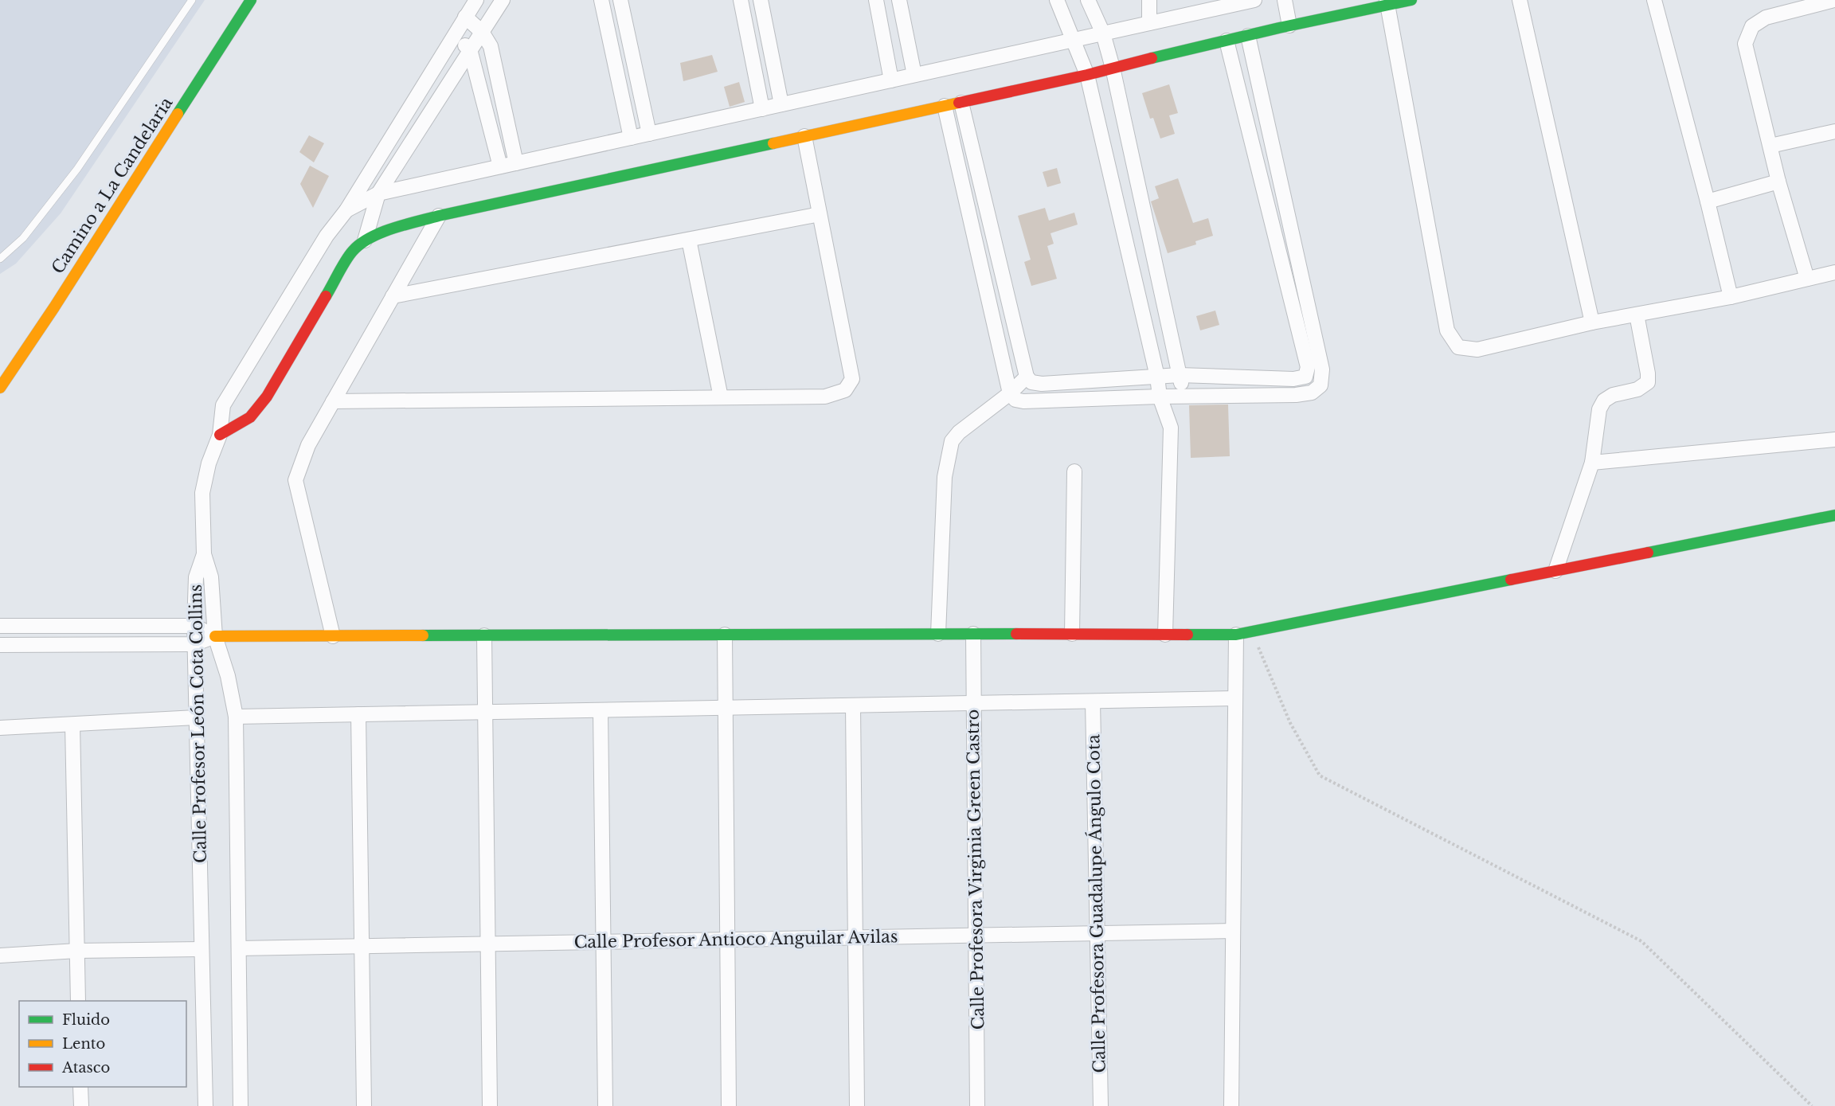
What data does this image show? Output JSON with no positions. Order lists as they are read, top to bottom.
{
  "streets": {
    "street": [
      "Camino a La Candelaria",
      "Calle Profesor León Cota Collins",
      "Calle Profesora Virginia Green Castro",
      "Calle Profesora Guadalupe Ángulo Cota",
      "Calle Profesor Antioco Anguilar Avilas"
    ]
  },
  "crossings": [
    ["Calle Profesor León Cota Collins", "Calle Profesor Antioco Anguilar Avilas"],
    ["Calle Profesora Virginia Green Castro", "Calle Profesor Antioco Anguilar Avilas"],
    ["Calle Profesora Guadalupe Ángulo Cota", "Calle Profesor Antioco Anguilar Avilas"]
  ],
  "legend": ["Fluido", "Lento", "Atasco"]
}
